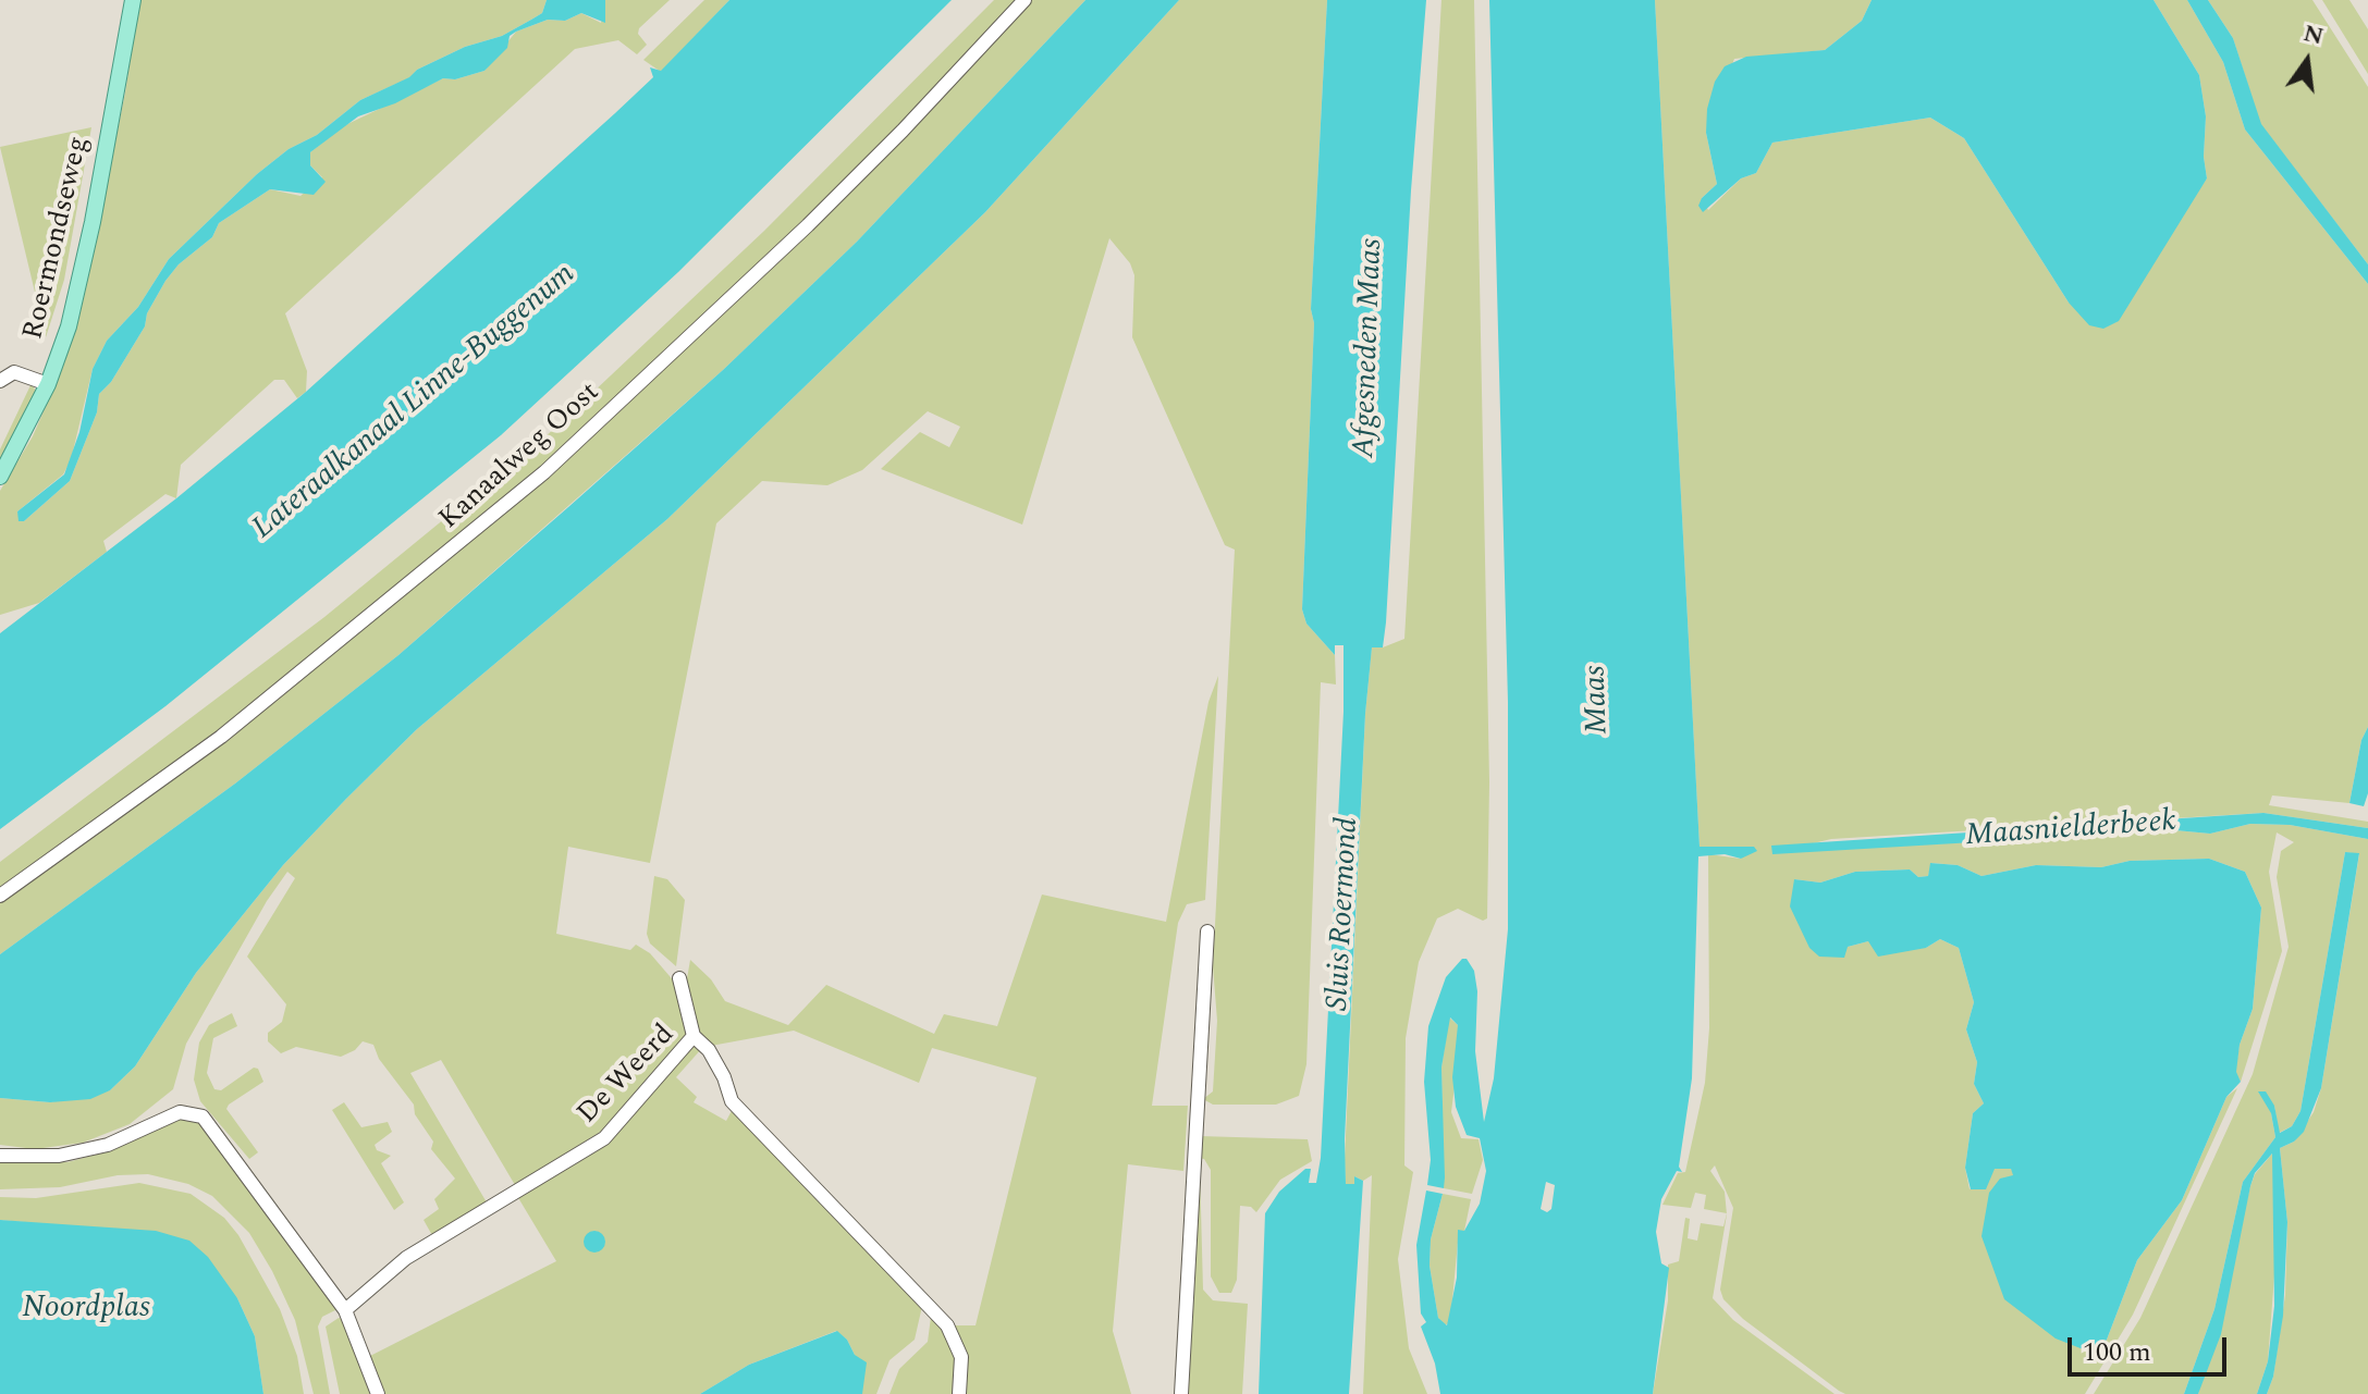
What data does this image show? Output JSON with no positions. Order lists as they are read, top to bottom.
{
  "streets": {
    "main road": ["Roermondseweg"],
    "street": ["Kanaalweg Oost", "De Weerd"]
  },
  "water": [
    "Afgesneden Maas",
    "Lateraalkanaal Linne-Buggenum",
    "Maas",
    "Maasnielderbeek",
    "Sluis Roermond",
    "Noordplas"
  ],
  "scale_bar": "100 m",
  "north": "top"
}
